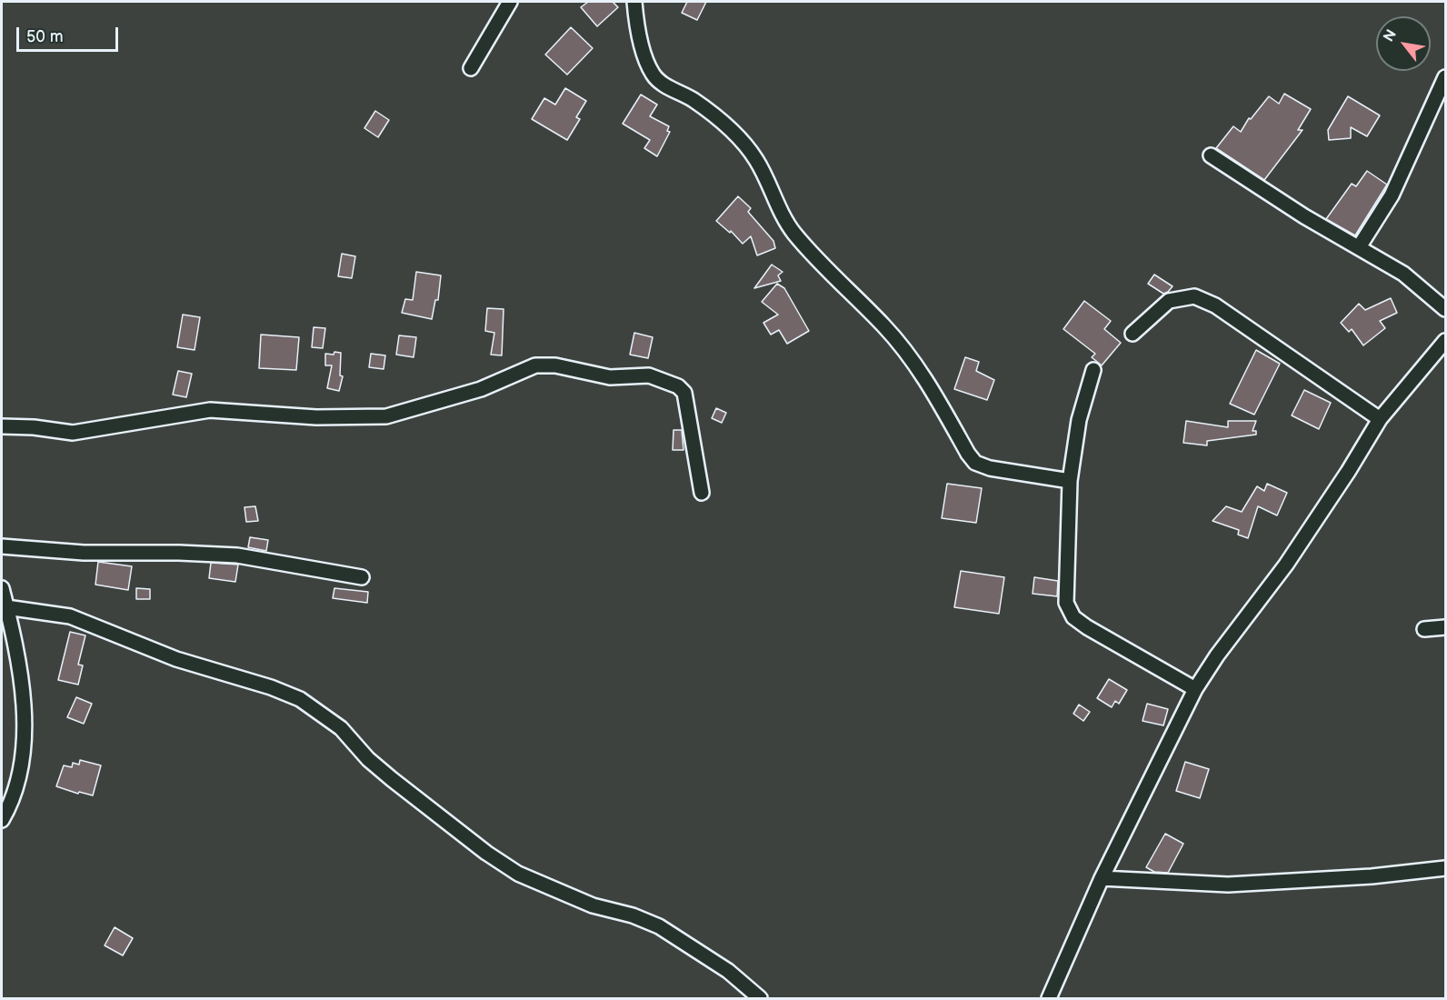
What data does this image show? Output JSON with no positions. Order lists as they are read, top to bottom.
{
  "scale_bar": "50 m",
  "north": "top left"
}
